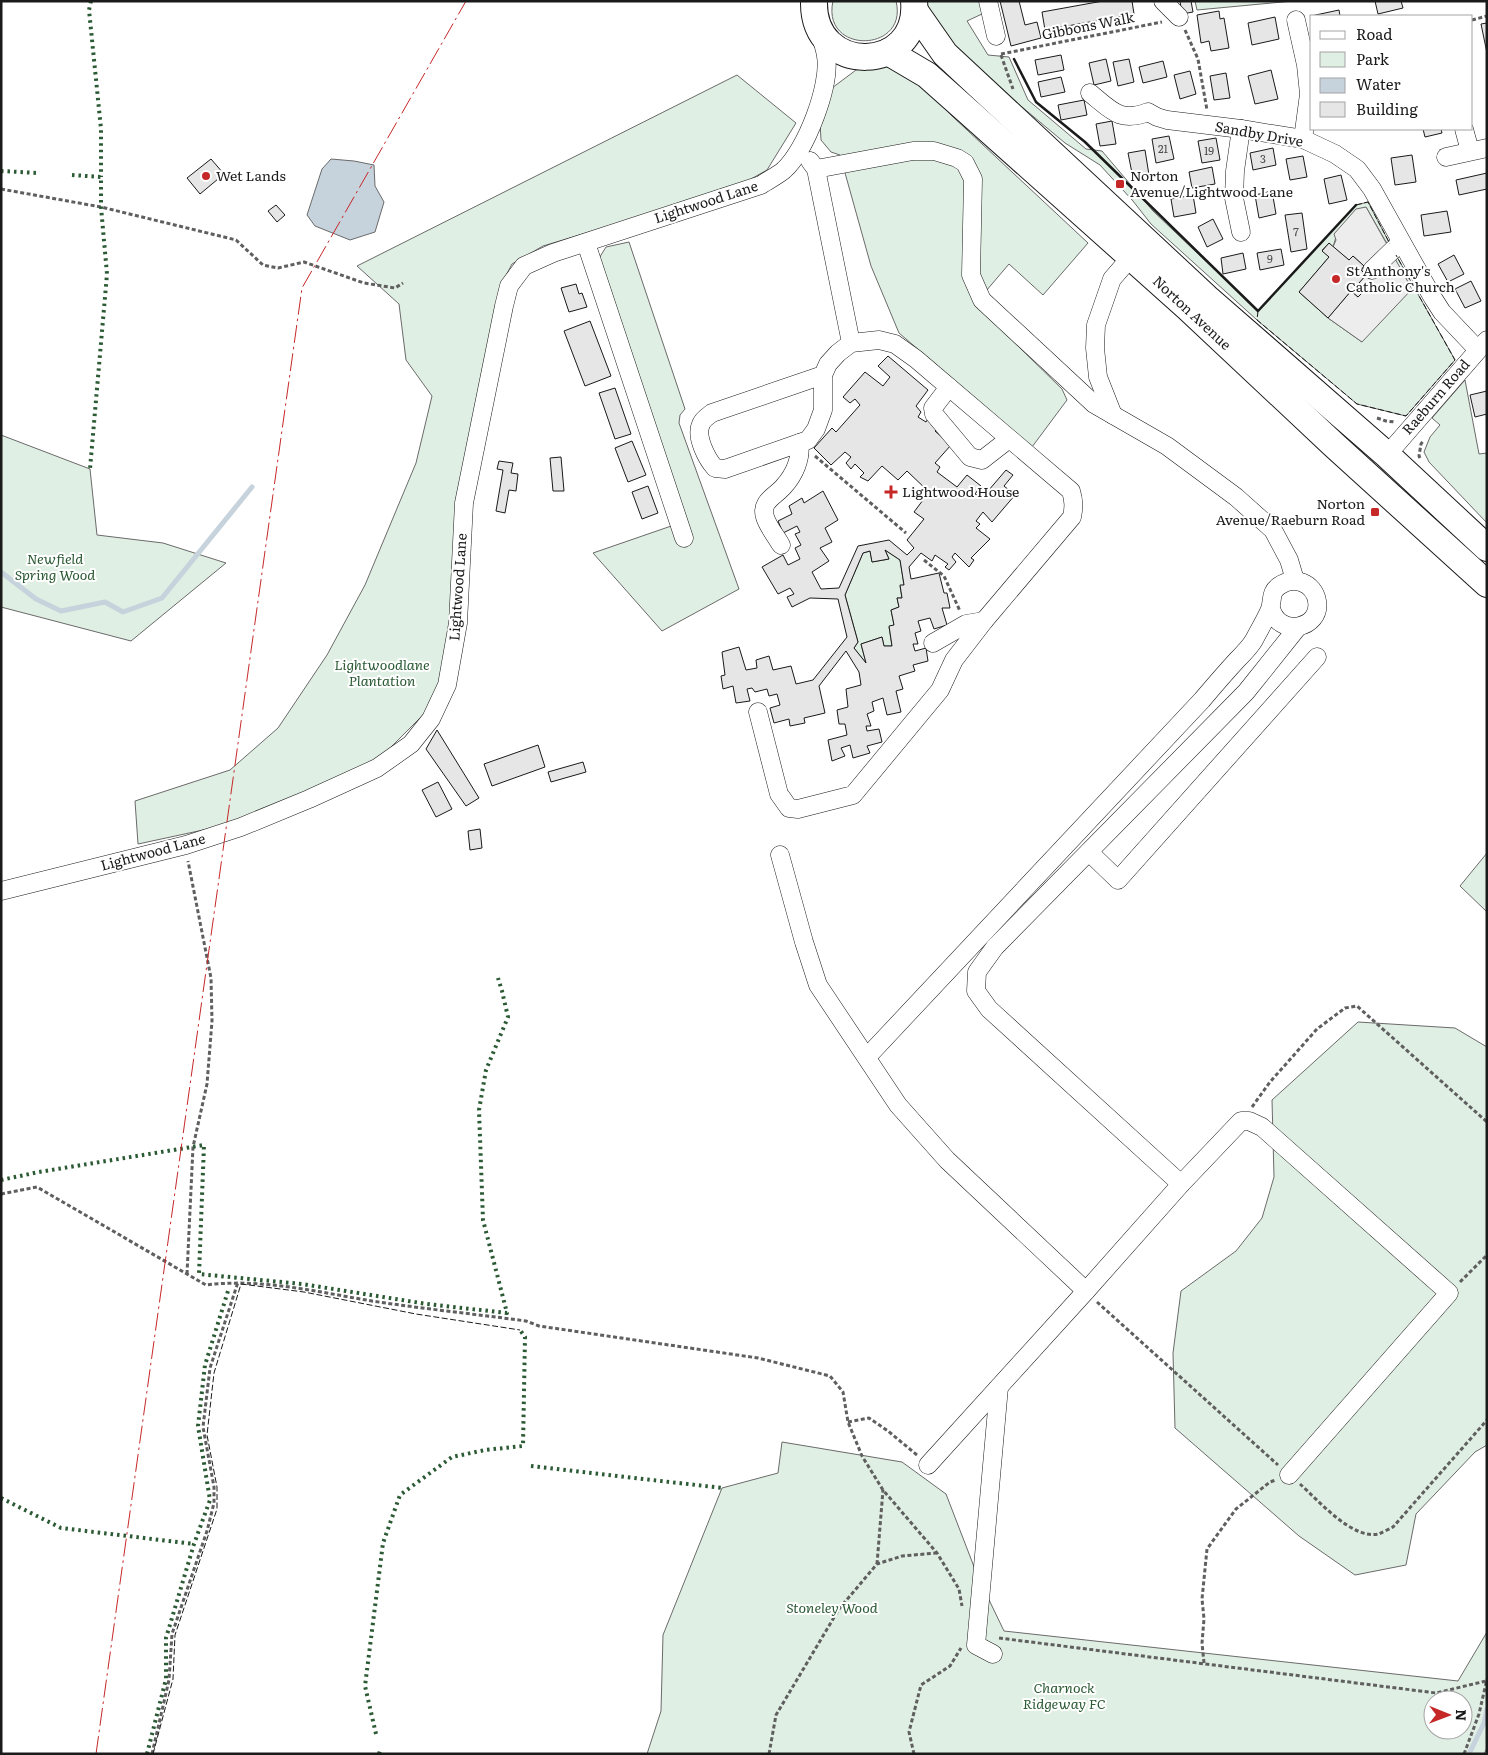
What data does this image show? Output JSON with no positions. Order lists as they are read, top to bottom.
{
  "streets": {
    "highway": ["Norton Avenue"],
    "street": ["Sandby Drive", "Lightwood Lane", "Raeburn Road"],
    "path": ["Gibbons Walk"]
  },
  "crossings": [
    ["Sandby Drive", "Raeburn Road"],
    ["Norton Avenue", "Raeburn Road"]
  ],
  "parks": [
    "Newfield Spring Wood",
    "Lightwoodlane Plantation",
    "Stoneley Wood",
    "Charnock Ridgeway FC"
  ],
  "places": {
    "other": ["Wet Lands", "St Anthony's Catholic Church"],
    "transit": ["Norton Avenue/Lightwood Lane", "Norton Avenue/Raeburn Road"],
    "health": ["Lightwood House"]
  },
  "house_numbers": [
    "21",
    "19",
    "3",
    "7",
    "9"
  ],
  "legend": [
    "Road",
    "Park",
    "Water",
    "Building"
  ],
  "north": "right"
}
